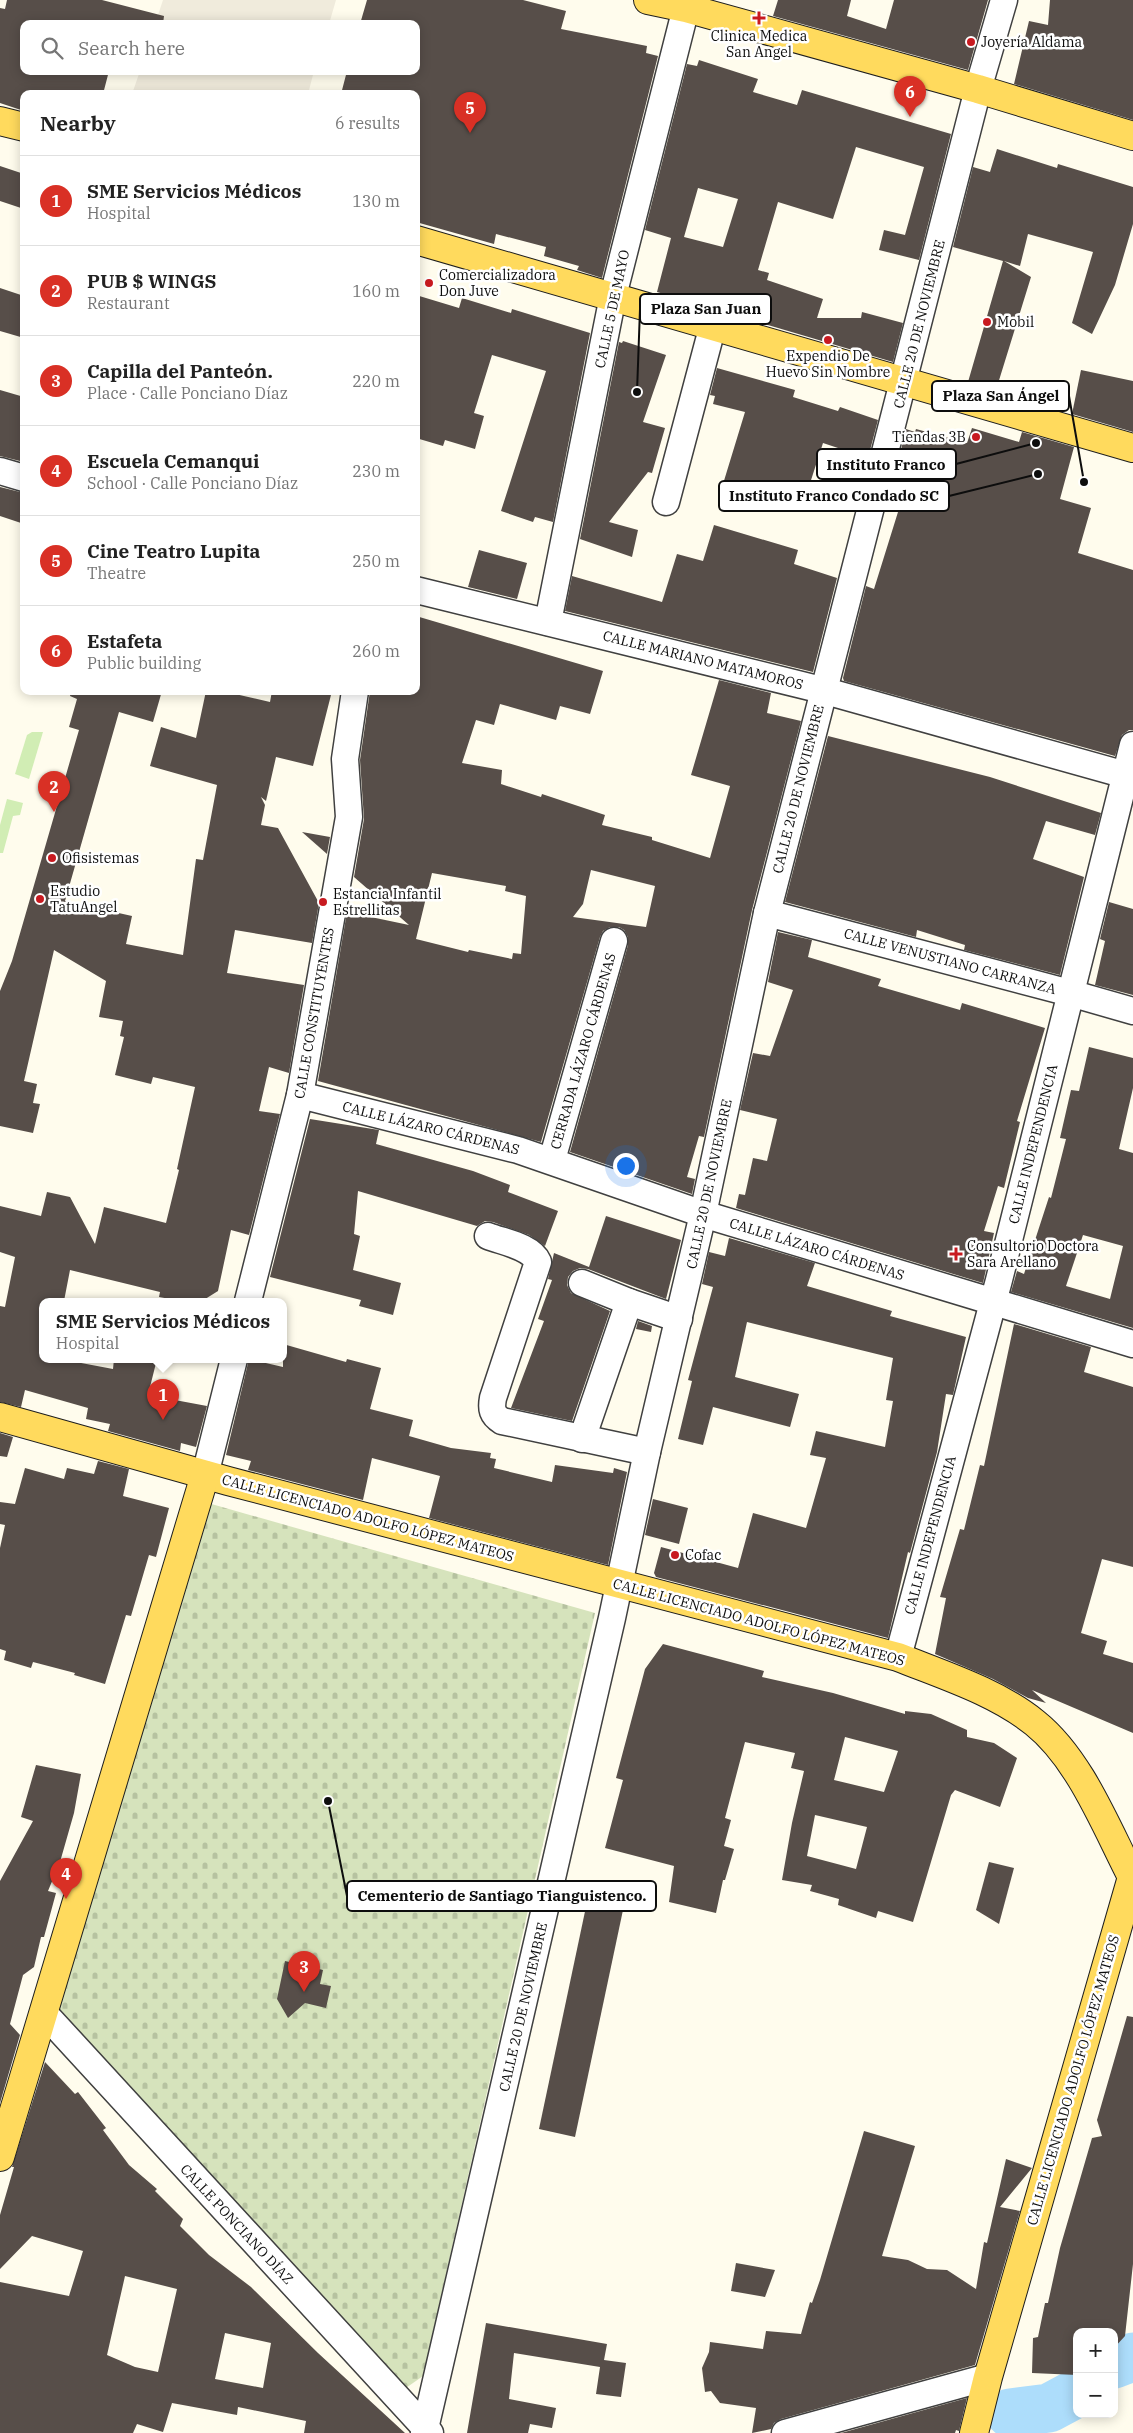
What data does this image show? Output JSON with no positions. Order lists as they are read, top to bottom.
{
  "streets": {
    "main road": ["CALLE LICENCIADO ADOLFO LÓPEZ MATEOS"],
    "street": [
      "CALLE 5 DE MAYO",
      "CALLE 20 DE NOVIEMBRE",
      "CALLE MARIANO MATAMOROS",
      "CALLE VENUSTIANO CARRANZA",
      "CALLE CONSTITUYENTES",
      "CERRADA LÁZARO CÁRDENAS",
      "CALLE LÁZARO CÁRDENAS",
      "CALLE INDEPENDENCIA",
      "CALLE PONCIANO DÍAZ"
    ]
  },
  "crossings": [
    ["CALLE 5 DE MAYO", "CALLE MARIANO MATAMOROS"],
    ["CALLE 20 DE NOVIEMBRE", "CALLE MARIANO MATAMOROS"],
    ["CALLE 20 DE NOVIEMBRE", "CALLE VENUSTIANO CARRANZA"],
    ["CALLE 20 DE NOVIEMBRE", "CALLE LÁZARO CÁRDENAS"],
    ["CALLE 20 DE NOVIEMBRE", "CALLE LICENCIADO ADOLFO LÓPEZ MATEOS"],
    ["CALLE 20 DE NOVIEMBRE", "CALLE PONCIANO DÍAZ"],
    ["CALLE MARIANO MATAMOROS", "CALLE INDEPENDENCIA"],
    ["CALLE VENUSTIANO CARRANZA", "CALLE INDEPENDENCIA"],
    ["CALLE CONSTITUYENTES", "CALLE LÁZARO CÁRDENAS"],
    ["CERRADA LÁZARO CÁRDENAS", "CALLE LÁZARO CÁRDENAS"],
    ["CALLE LÁZARO CÁRDENAS", "CALLE INDEPENDENCIA"],
    ["CALLE INDEPENDENCIA", "CALLE LICENCIADO ADOLFO LÓPEZ MATEOS"]
  ],
  "places": {
    "health": ["Clinica Medica San Angel", "Consultorio Doctora Sara Arellano"],
    "other": [
      "Joyería Aldama",
      "Comercializadora Don Juve",
      "Mobil",
      "Expendio De Huevo Sin Nombre",
      "Plaza San Juan",
      "Tiendas 3B",
      "Instituto Franco",
      "Instituto Franco Condado SC",
      "Plaza San Ángel",
      "Ofisistemas",
      "Estudio TatuAngel",
      "Estancia Infantil Estrellitas",
      "Cofac",
      "Cementerio de Santiago Tianguistenco."
    ]
  },
  "page": {
    "search": "Search here",
    "pins": [
      "6",
      "5",
      "2",
      "1",
      "4",
      "3"
    ],
    "heading": ["Nearby", "6 results"],
    "list": [
      {
        "mark": "1",
        "name": "SME Servicios Médicos",
        "note": "Hospital",
        "value": "130 m"
      },
      {
        "mark": "2",
        "name": "PUB $ WINGS",
        "note": "Restaurant",
        "value": "160 m"
      },
      {
        "mark": "3",
        "name": "Capilla del Panteón.",
        "note": "Place · Calle Ponciano Díaz",
        "value": "220 m"
      },
      {
        "mark": "4",
        "name": "Escuela Cemanqui",
        "note": "School · Calle Ponciano Díaz",
        "value": "230 m"
      },
      {
        "mark": "5",
        "name": "Cine Teatro Lupita",
        "note": "Theatre",
        "value": "250 m"
      },
      {
        "mark": "6",
        "name": "Estafeta",
        "note": "Public building",
        "value": "260 m"
      }
    ],
    "popup": ["SME Servicios Médicos", "Hospital"],
    "map_buttons": ["+", "−"]
  }
}
